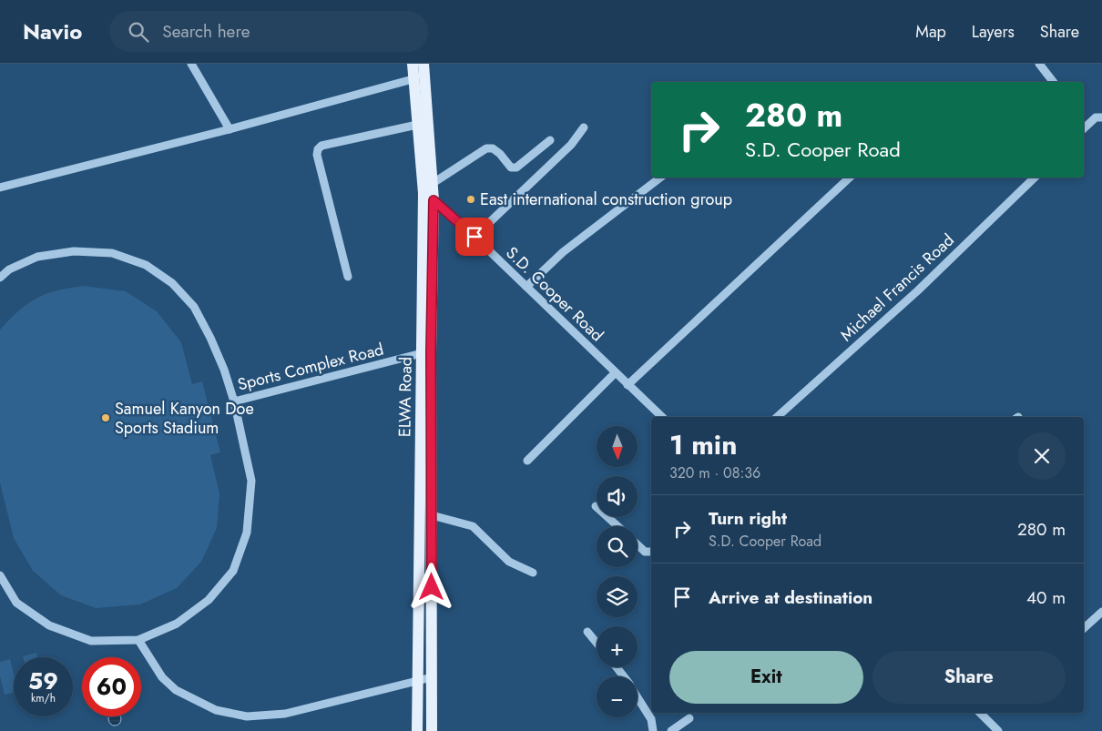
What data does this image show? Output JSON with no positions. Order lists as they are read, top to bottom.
{
  "streets": {
    "main road": ["ELWA Road"],
    "street": ["Michael Francis Road", "S.D. Cooper Road", "Sports Complex Road"]
  },
  "crossings": [
    ["S.D. Cooper Road", "ELWA Road"],
    ["Sports Complex Road", "ELWA Road"]
  ],
  "places": ["East international construction group", "Samuel Kanyon Doe Sports Stadium"],
  "north": "bottom",
  "page": {
    "header": "Navio",
    "search": "Search here",
    "nav": ["Map", "Layers", "Share"],
    "turn": ["280 m", "S.D. Cooper Road"],
    "heading": ["1 min", "320 m · 08:36"],
    "map_buttons": ["+", "−"],
    "list": [
      {
        "name": "Turn right",
        "note": "S.D. Cooper Road",
        "value": "280 m"
      },
      {
        "name": "Arrive at destination",
        "value": "40 m"
      }
    ],
    "buttons": ["Exit", "Share"],
    "speed": "59 km/h",
    "limit": "60"
  }
}
